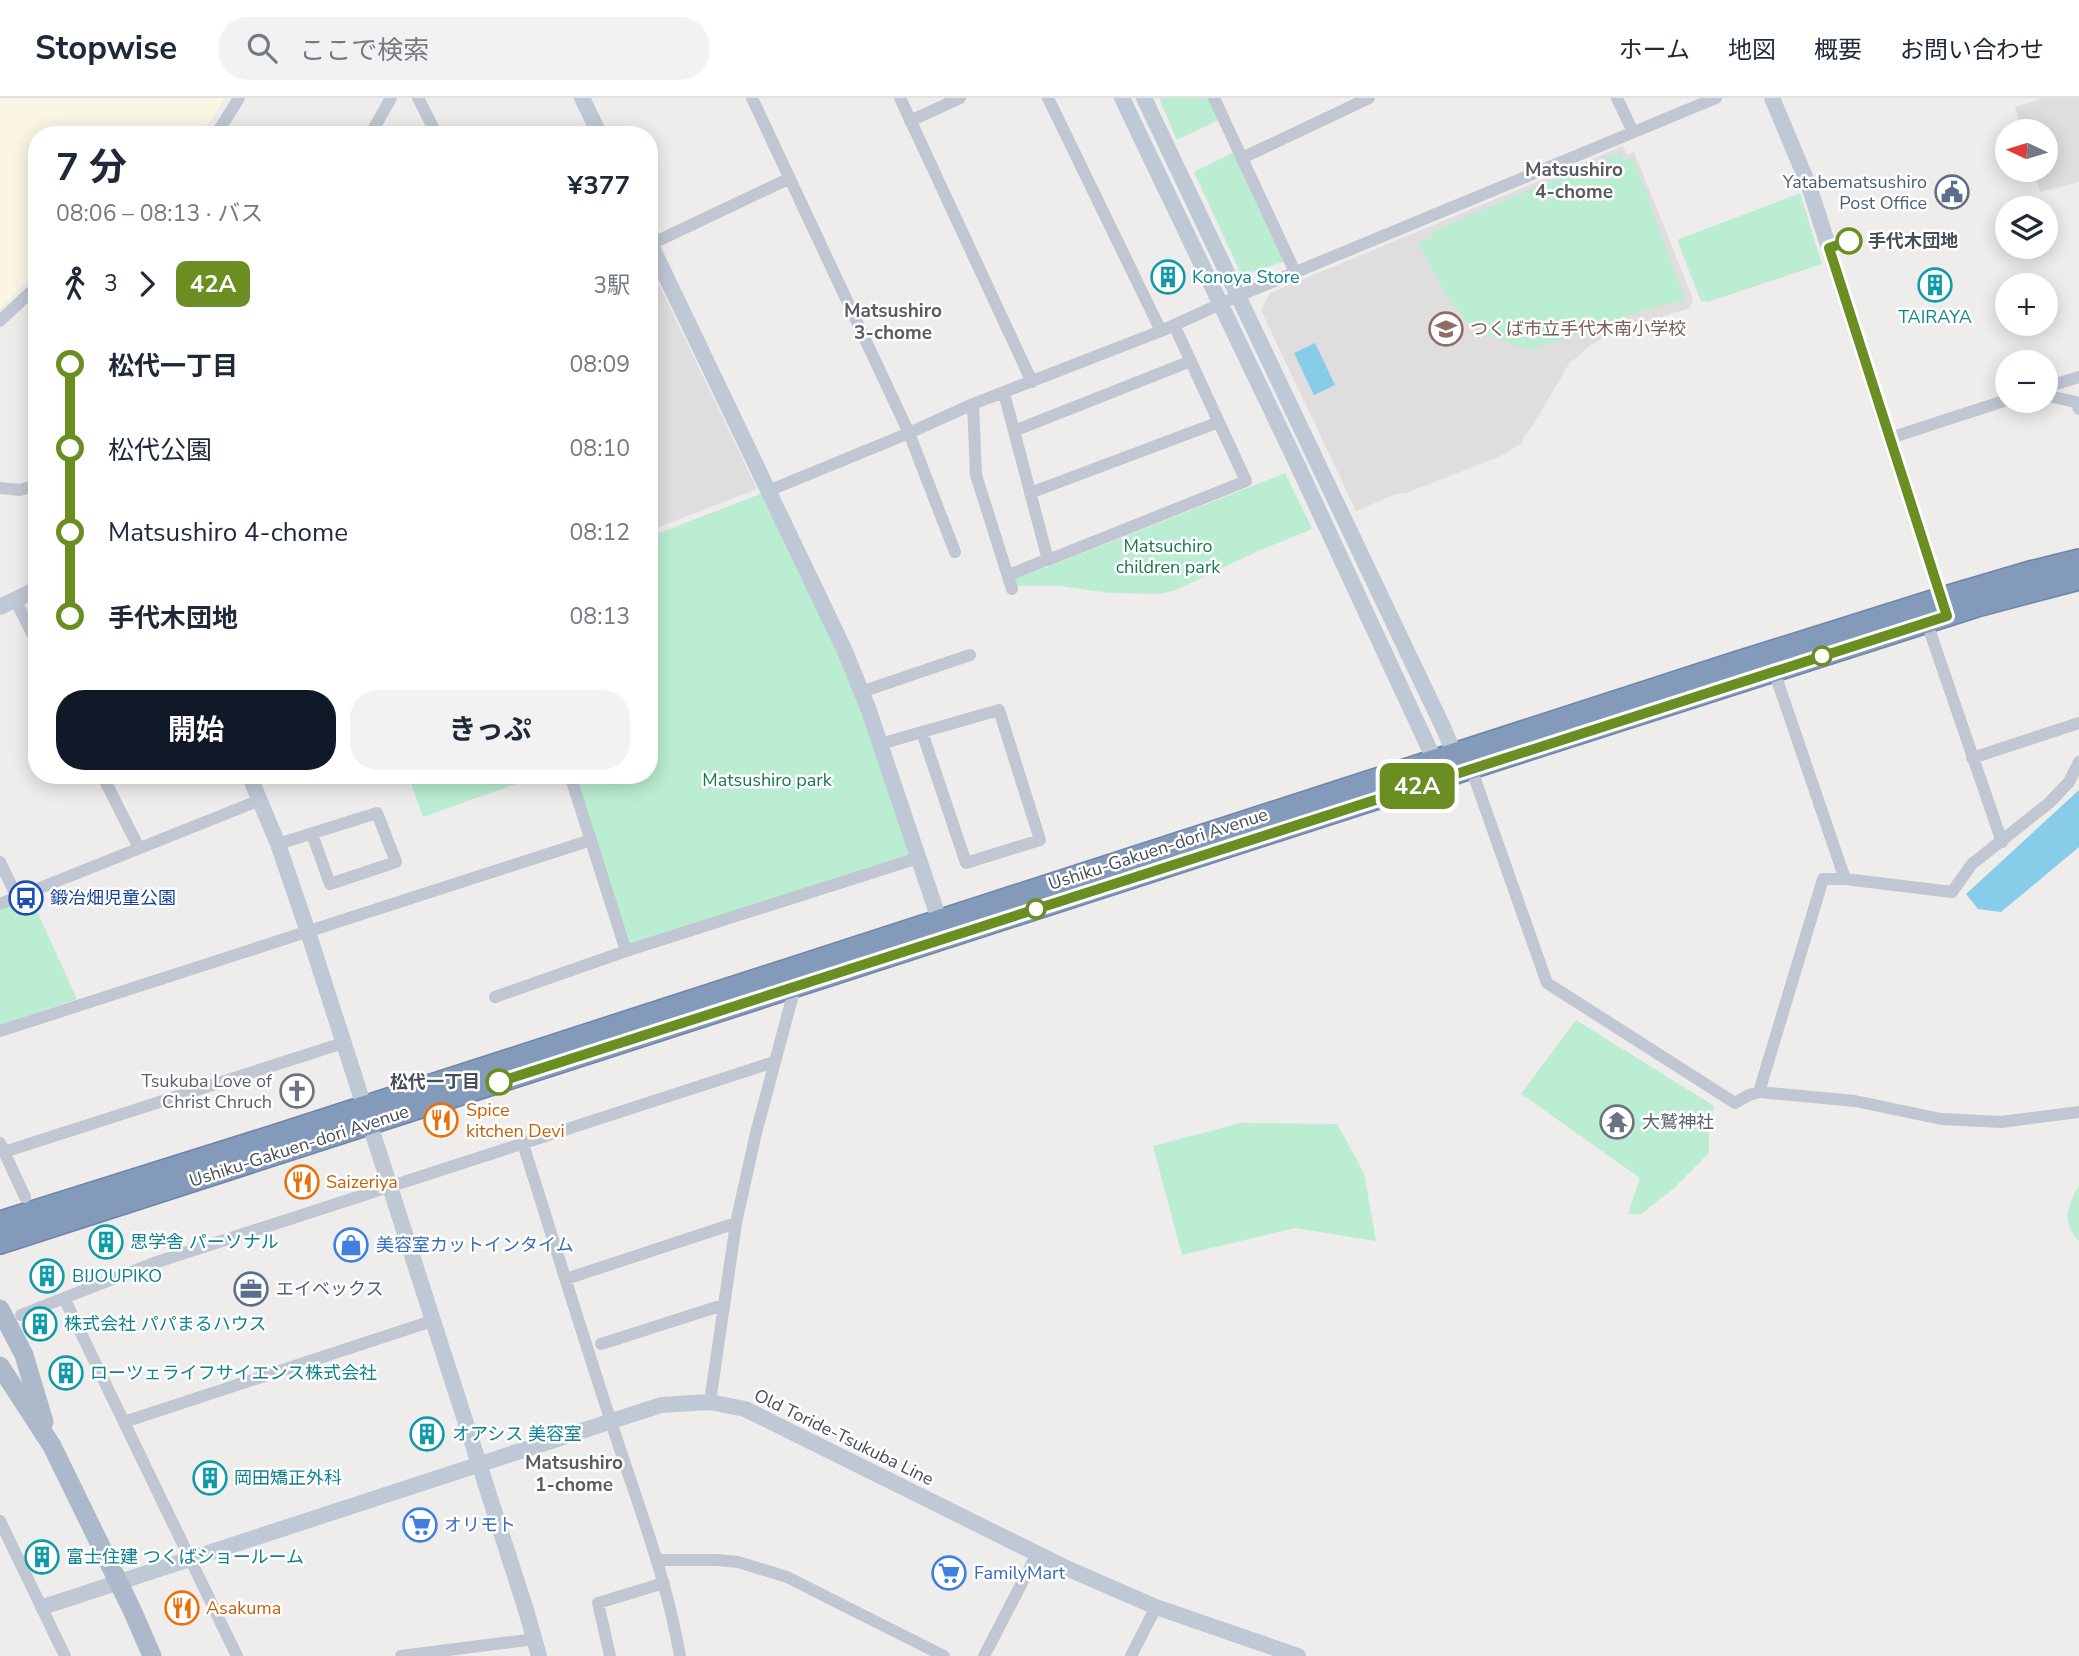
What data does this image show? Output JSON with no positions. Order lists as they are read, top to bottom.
{
  "streets": {
    "highway": ["Ushiku-Gakuen-dori Avenue"],
    "street": ["Old Toride-Tsukuba Line"]
  },
  "districts": ["Matsushiro 4-chome", "Matsushiro 3-chome", "Matsushiro 1-chome"],
  "parks": ["Matsuchiro children park", "Matsushiro park"],
  "places": {
    "public building": ["Yatabematsushiro Post Office"],
    "other": ["手代木団地", "松代一丁目"],
    "building": [
      "Konoya Store",
      "TAIRAYA",
      "思学舎 パーソナル",
      "BIJOUPIKO",
      "株式会社 パパまるハウス",
      "ローツェライフサイエンス株式会社",
      "オアシス 美容室",
      "岡田矯正外科",
      "富士住建 つくばショールーム"
    ],
    "school or university": ["つくば市立手代木南小学校"],
    "bus stop": ["鍛冶畑児童公園"],
    "church": ["Tsukuba Love of Christ Chruch"],
    "restaurant": ["Spice kitchen Devi", "Saizeriya", "Asakuma"],
    "temple": ["大鷲神社"],
    "shop": ["美容室カットインタイム"],
    "office": ["エイベックス"],
    "supermarket": ["オリモト", "FamilyMart"]
  },
  "lines": ["bus line 42A"],
  "north": "left",
  "page": {
    "header": "Stopwise",
    "search": "ここで検索",
    "nav": [
      "ホーム",
      "地図",
      "概要",
      "お問い合わせ"
    ],
    "on_map": "42A",
    "map_buttons": ["+", "−"],
    "heading": ["7 分", "08:06 – 08:13 · バス", "¥377"],
    "legs": ["3", "42A", "3駅"],
    "list": [
      {
        "name": "松代一丁目",
        "value": "08:09"
      },
      {
        "name": "松代公園",
        "value": "08:10"
      },
      {
        "name": "Matsushiro 4-chome",
        "value": "08:12"
      },
      {
        "name": "手代木団地",
        "value": "08:13"
      }
    ],
    "buttons": ["開始", "きっぷ"]
  }
}
